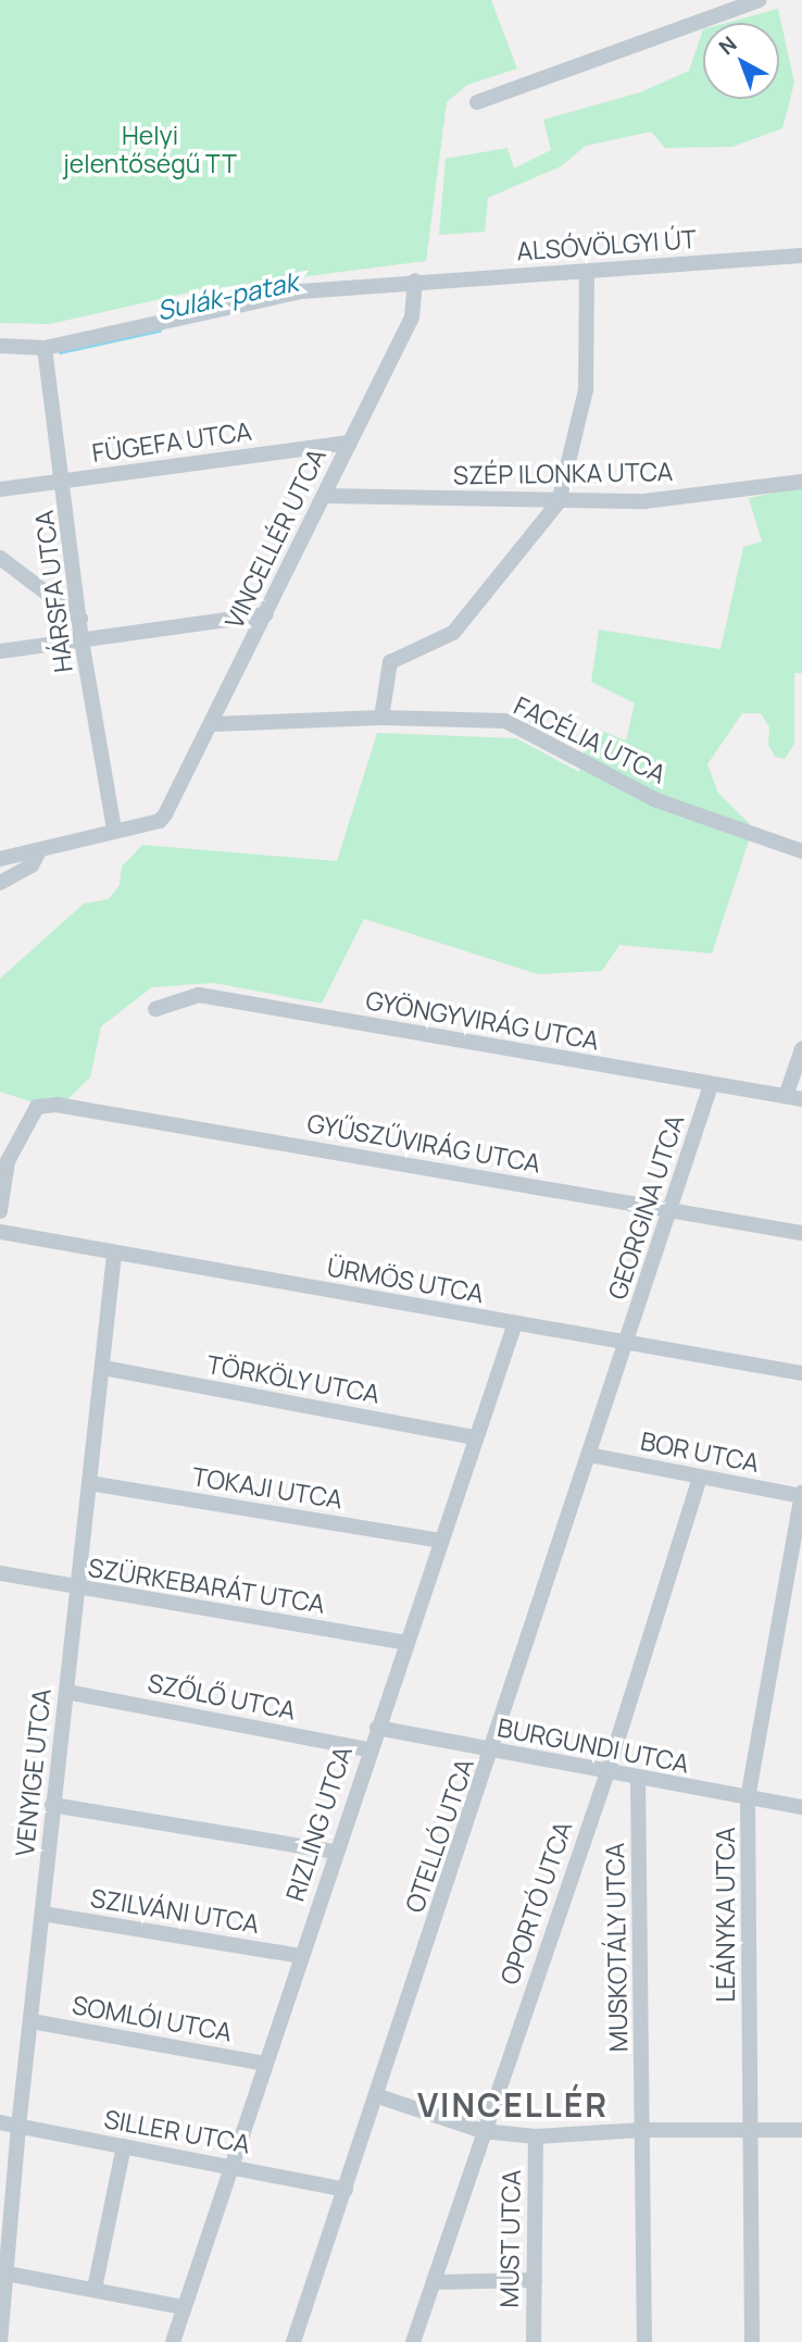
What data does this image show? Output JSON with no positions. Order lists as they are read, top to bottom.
{
  "streets": {
    "street": [
      "ALSÓVÖLGYI ÚT",
      "FÜGEFA UTCA",
      "SZÉP ILONKA UTCA",
      "VINCELLÉR UTCA",
      "HÁRSFA UTCA",
      "FACÉLIA UTCA",
      "GYÖNGYVIRÁG UTCA",
      "GYŰSZŰVIRÁG UTCA",
      "GEORGINA UTCA",
      "ÜRMÖS UTCA",
      "TÖRKÖLY UTCA",
      "BOR UTCA",
      "TOKAJI UTCA",
      "SZÜRKEBARÁT UTCA",
      "SZŐLŐ UTCA",
      "BURGUNDI UTCA",
      "VENYIGE UTCA",
      "RIZLING UTCA",
      "OTELLÓ UTCA",
      "OPORTÓ UTCA",
      "SZILVÁNI UTCA",
      "LEÁNYKA UTCA",
      "MUSKOTÁLY UTCA",
      "SOMLÓI UTCA",
      "SILLER UTCA",
      "MUST UTCA"
    ]
  },
  "crossings": [
    ["ALSÓVÖLGYI ÚT", "VINCELLÉR UTCA"],
    ["ALSÓVÖLGYI ÚT", "HÁRSFA UTCA"],
    ["FÜGEFA UTCA", "VINCELLÉR UTCA"],
    ["FÜGEFA UTCA", "HÁRSFA UTCA"],
    ["SZÉP ILONKA UTCA", "VINCELLÉR UTCA"],
    ["VINCELLÉR UTCA", "HÁRSFA UTCA"],
    ["VINCELLÉR UTCA", "FACÉLIA UTCA"],
    ["GYÖNGYVIRÁG UTCA", "GEORGINA UTCA"],
    ["GYŰSZŰVIRÁG UTCA", "GEORGINA UTCA"],
    ["GEORGINA UTCA", "ÜRMÖS UTCA"],
    ["GEORGINA UTCA", "OTELLÓ UTCA"],
    ["ÜRMÖS UTCA", "VENYIGE UTCA"],
    ["ÜRMÖS UTCA", "RIZLING UTCA"],
    ["ÜRMÖS UTCA", "OTELLÓ UTCA"],
    ["TÖRKÖLY UTCA", "VENYIGE UTCA"],
    ["TÖRKÖLY UTCA", "RIZLING UTCA"],
    ["BOR UTCA", "OTELLÓ UTCA"],
    ["BOR UTCA", "OPORTÓ UTCA"],
    ["BOR UTCA", "LEÁNYKA UTCA"],
    ["TOKAJI UTCA", "VENYIGE UTCA"],
    ["TOKAJI UTCA", "RIZLING UTCA"],
    ["SZÜRKEBARÁT UTCA", "VENYIGE UTCA"],
    ["SZÜRKEBARÁT UTCA", "RIZLING UTCA"],
    ["SZŐLŐ UTCA", "VENYIGE UTCA"],
    ["SZŐLŐ UTCA", "RIZLING UTCA"],
    ["BURGUNDI UTCA", "RIZLING UTCA"],
    ["BURGUNDI UTCA", "OTELLÓ UTCA"],
    ["BURGUNDI UTCA", "OPORTÓ UTCA"],
    ["BURGUNDI UTCA", "LEÁNYKA UTCA"],
    ["BURGUNDI UTCA", "MUSKOTÁLY UTCA"],
    ["VENYIGE UTCA", "SZILVÁNI UTCA"],
    ["VENYIGE UTCA", "SOMLÓI UTCA"],
    ["VENYIGE UTCA", "SILLER UTCA"],
    ["RIZLING UTCA", "SZILVÁNI UTCA"],
    ["RIZLING UTCA", "SOMLÓI UTCA"],
    ["RIZLING UTCA", "SILLER UTCA"],
    ["OTELLÓ UTCA", "SILLER UTCA"]
  ],
  "districts": ["VINCELLÉR"],
  "water": ["Sulák-patak"],
  "parks": ["Helyi jelentőségű TT"],
  "north": "top left"
}
